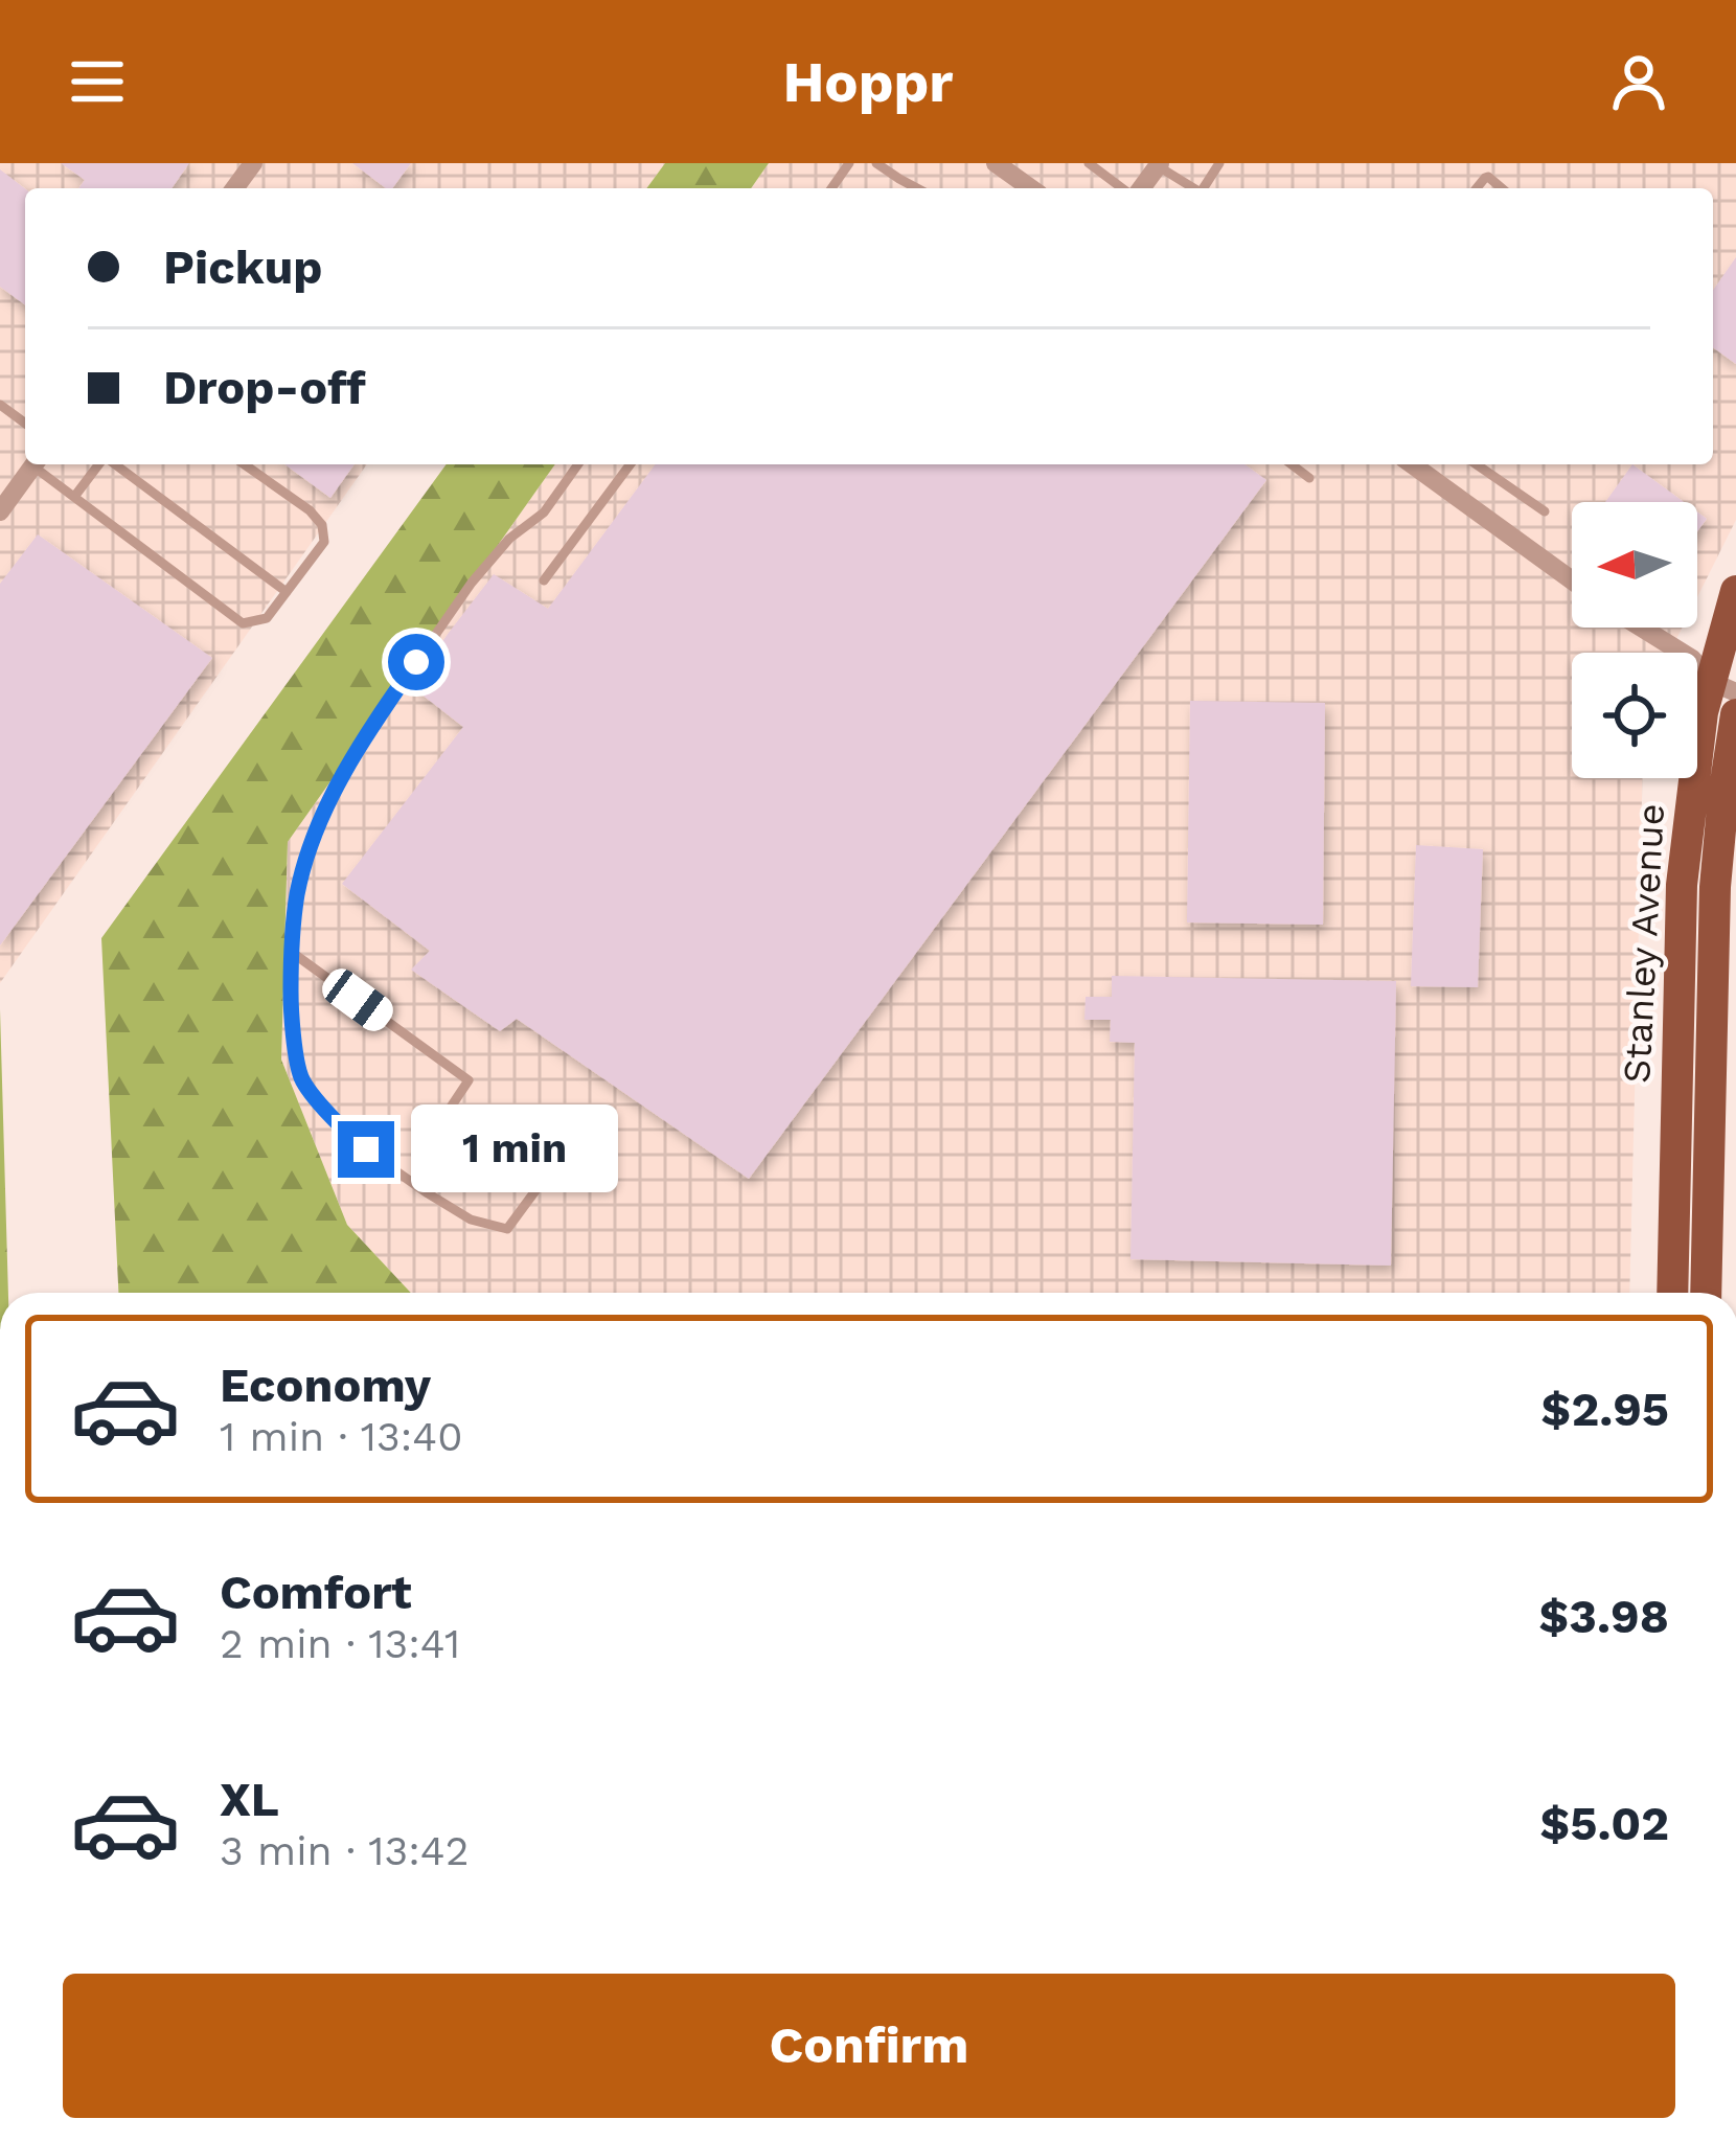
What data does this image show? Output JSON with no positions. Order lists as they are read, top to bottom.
{
  "streets": {
    "main road": ["Stanley Avenue"]
  },
  "north": "left",
  "page": {
    "header": "Hoppr",
    "banner": ["Pickup", "Drop-off"],
    "bubble": "1 min",
    "list": [
      {
        "name": "Economy",
        "note": "1 min · 13:40",
        "value": "$2.95"
      },
      {
        "name": "Comfort",
        "note": "2 min · 13:41",
        "value": "$3.98"
      },
      {
        "name": "XL",
        "note": "3 min · 13:42",
        "value": "$5.02"
      }
    ],
    "buttons": "Confirm"
  }
}
